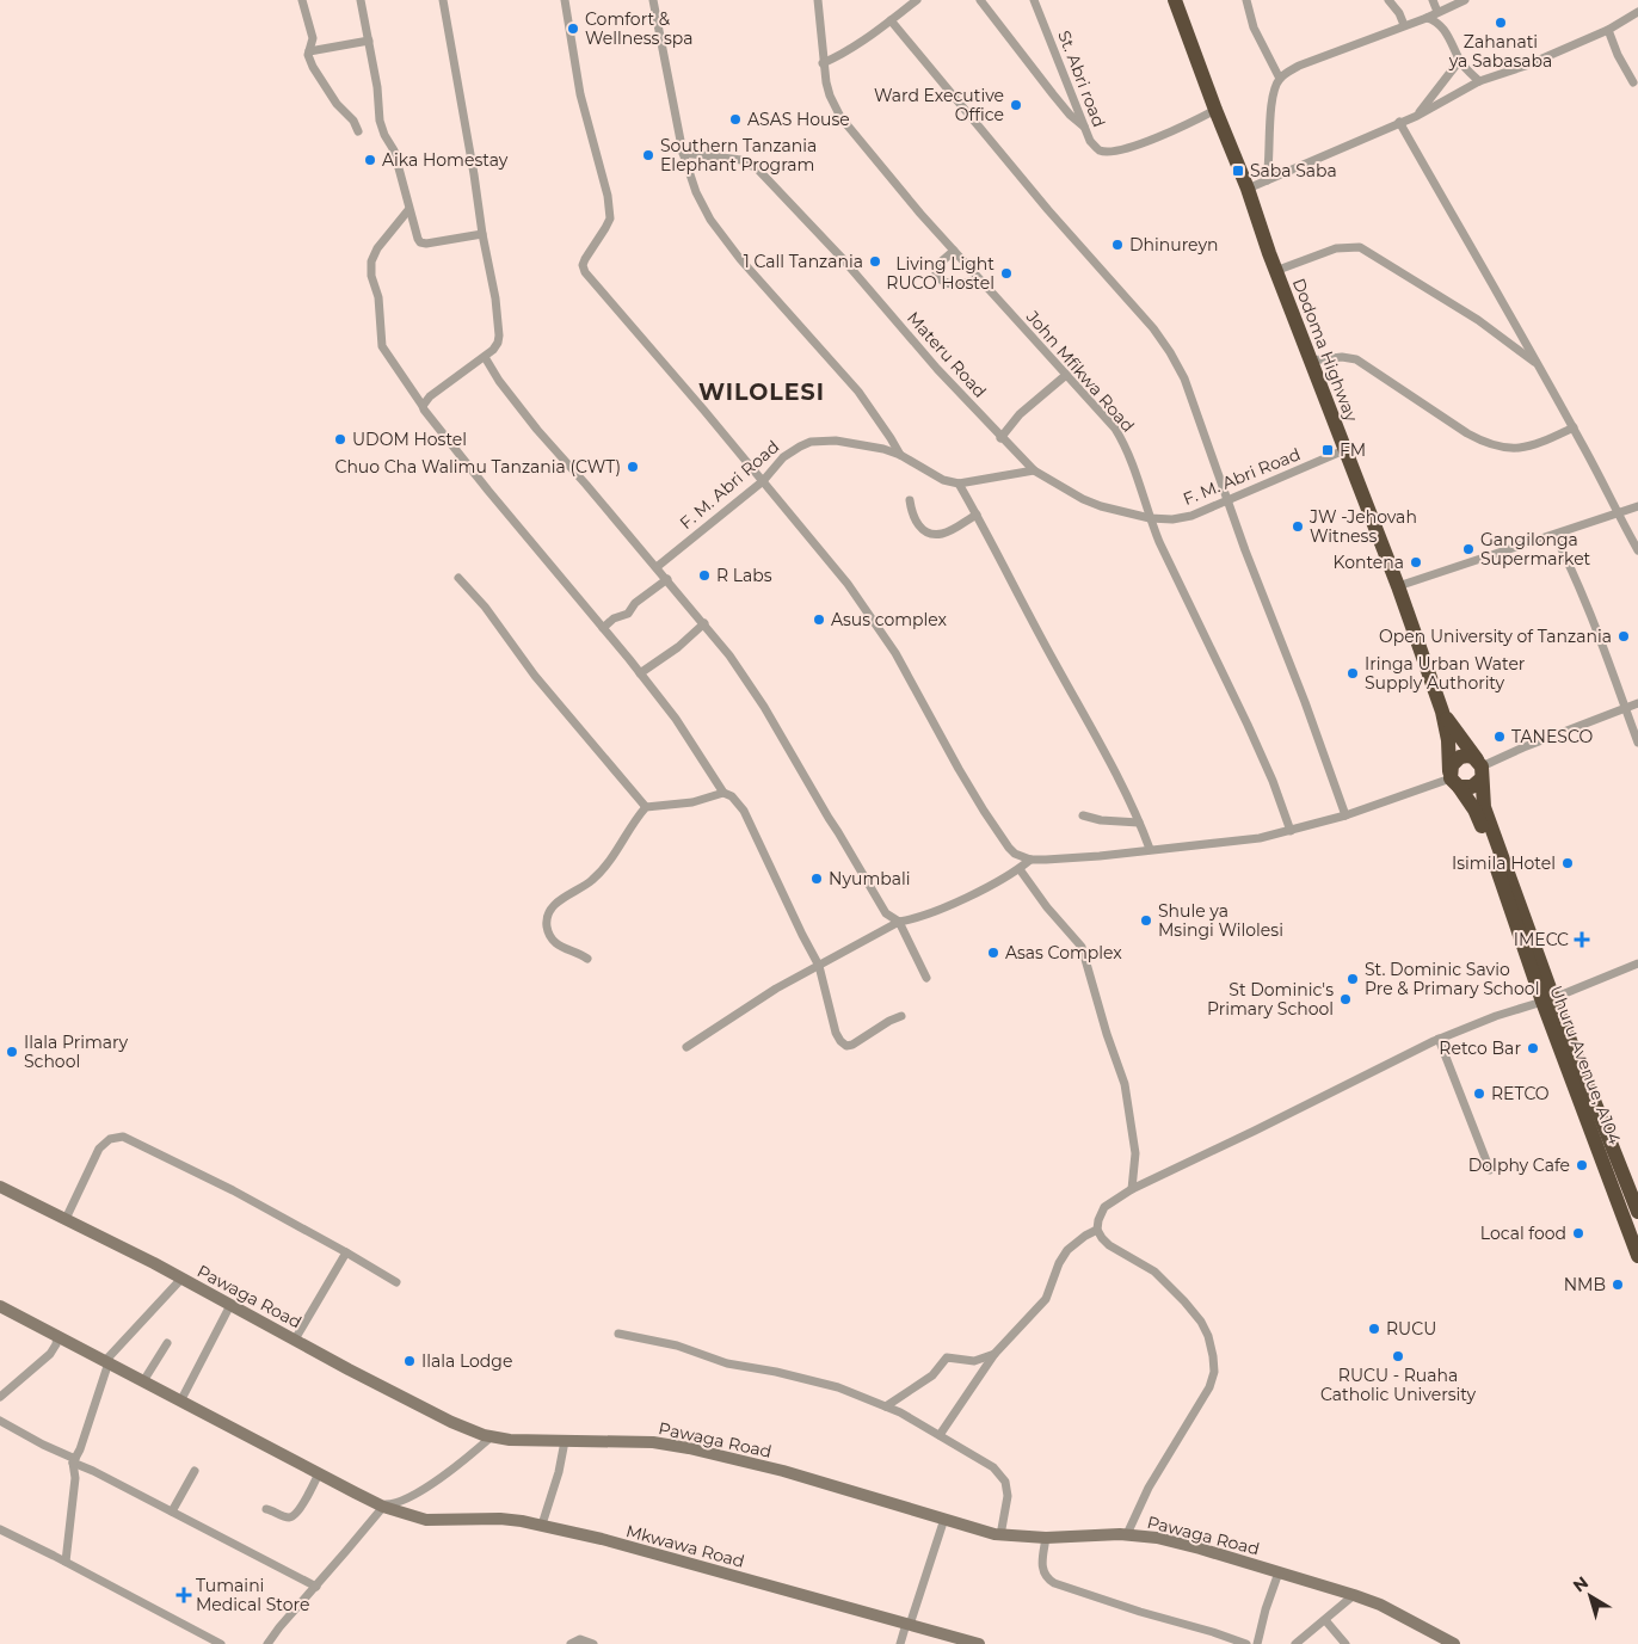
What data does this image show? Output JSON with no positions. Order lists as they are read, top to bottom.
{
  "streets": {
    "highway": ["Dodoma Highway", "Uhuru Avenue, A104"],
    "main road": ["Pawaga Road", "Mkwawa Road"],
    "street": [
      "St. Abri road",
      "Materu Road",
      "John Mfikwa Road",
      "F. M. Abri Road"
    ]
  },
  "crossings": [
    ["St. Abri road", "Dodoma Highway"],
    ["Dodoma Highway", "F. M. Abri Road"],
    ["Materu Road", "John Mfikwa Road"],
    ["Materu Road", "F. M. Abri Road"],
    ["John Mfikwa Road", "F. M. Abri Road"]
  ],
  "districts": ["WILOLESI"],
  "places": {
    "other": [
      "Zahanati ya Sabasaba",
      "Comfort & Wellness spa",
      "Ward Executive Office",
      "ASAS House",
      "Southern Tanzania Elephant Program",
      "Aika Homestay",
      "Dhinureyn",
      "1 Call Tanzania",
      "Living Light RUCO Hostel",
      "UDOM Hostel",
      "Chuo Cha Walimu Tanzania (CWT)",
      "JW -Jehovah Witness",
      "Gangilonga Supermarket",
      "Kontena",
      "R Labs",
      "Asus complex",
      "Open University of Tanzania",
      "Iringa Urban Water Supply Authority",
      "TANESCO",
      "Isimila Hotel",
      "Nyumbali",
      "Shule ya Msingi Wilolesi",
      "Asas Complex",
      "St. Dominic Savio Pre & Primary School",
      "St Dominic's Primary School",
      "Retco Bar",
      "Ilala Primary School",
      "RETCO",
      "Dolphy Cafe",
      "Local food",
      "NMB",
      "RUCU",
      "RUCU - Ruaha Catholic University",
      "Ilala Lodge"
    ],
    "transit": ["Saba Saba", "FM"],
    "health": ["IMECC", "Tumaini Medical Store"]
  },
  "north": "top left"
}
